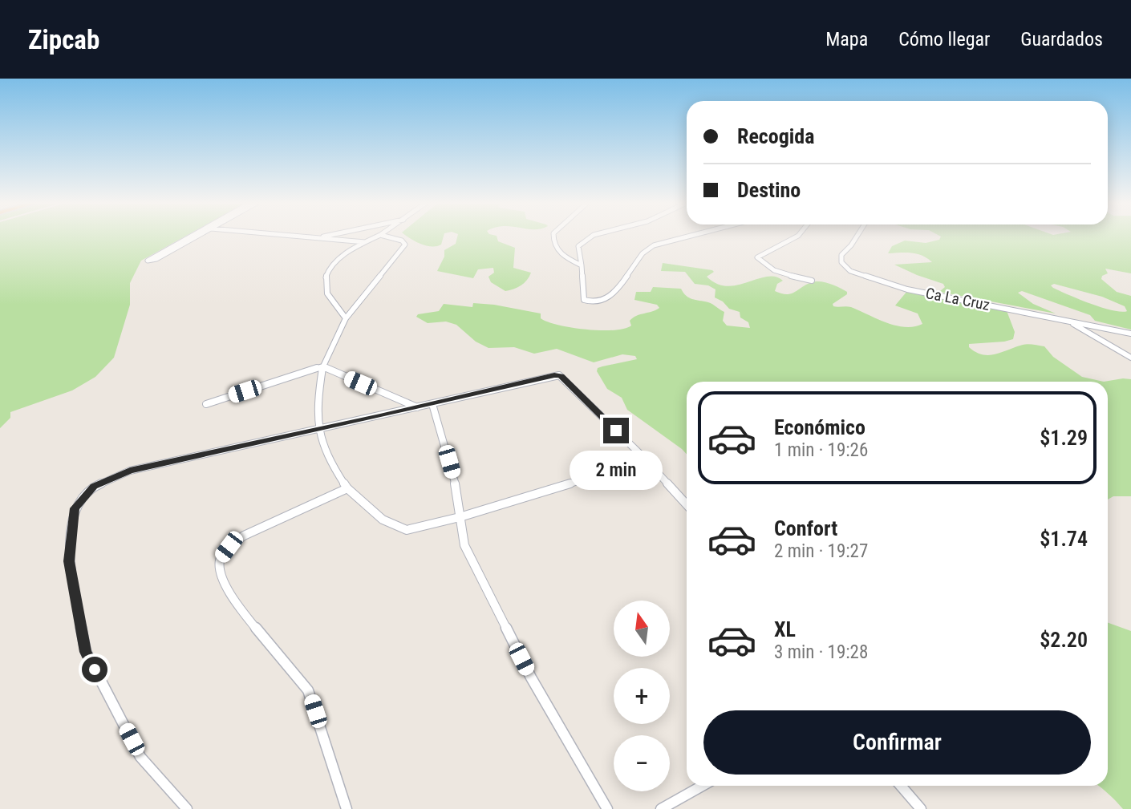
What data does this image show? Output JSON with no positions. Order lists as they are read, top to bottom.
{
  "streets": {
    "street": ["Ca La Cruz"]
  },
  "north": "top",
  "page": {
    "header": "Zipcab",
    "nav": ["Mapa", "Cómo llegar", "Guardados"],
    "banner": ["Recogida", "Destino"],
    "list": [
      {
        "name": "Económico",
        "note": "1 min · 19:26",
        "value": "$1.29"
      },
      {
        "name": "Confort",
        "note": "2 min · 19:27",
        "value": "$1.74"
      },
      {
        "name": "XL",
        "note": "3 min · 19:28",
        "value": "$2.20"
      }
    ],
    "bubble": "2 min",
    "map_buttons": ["+", "−"],
    "buttons": "Confirmar"
  }
}
